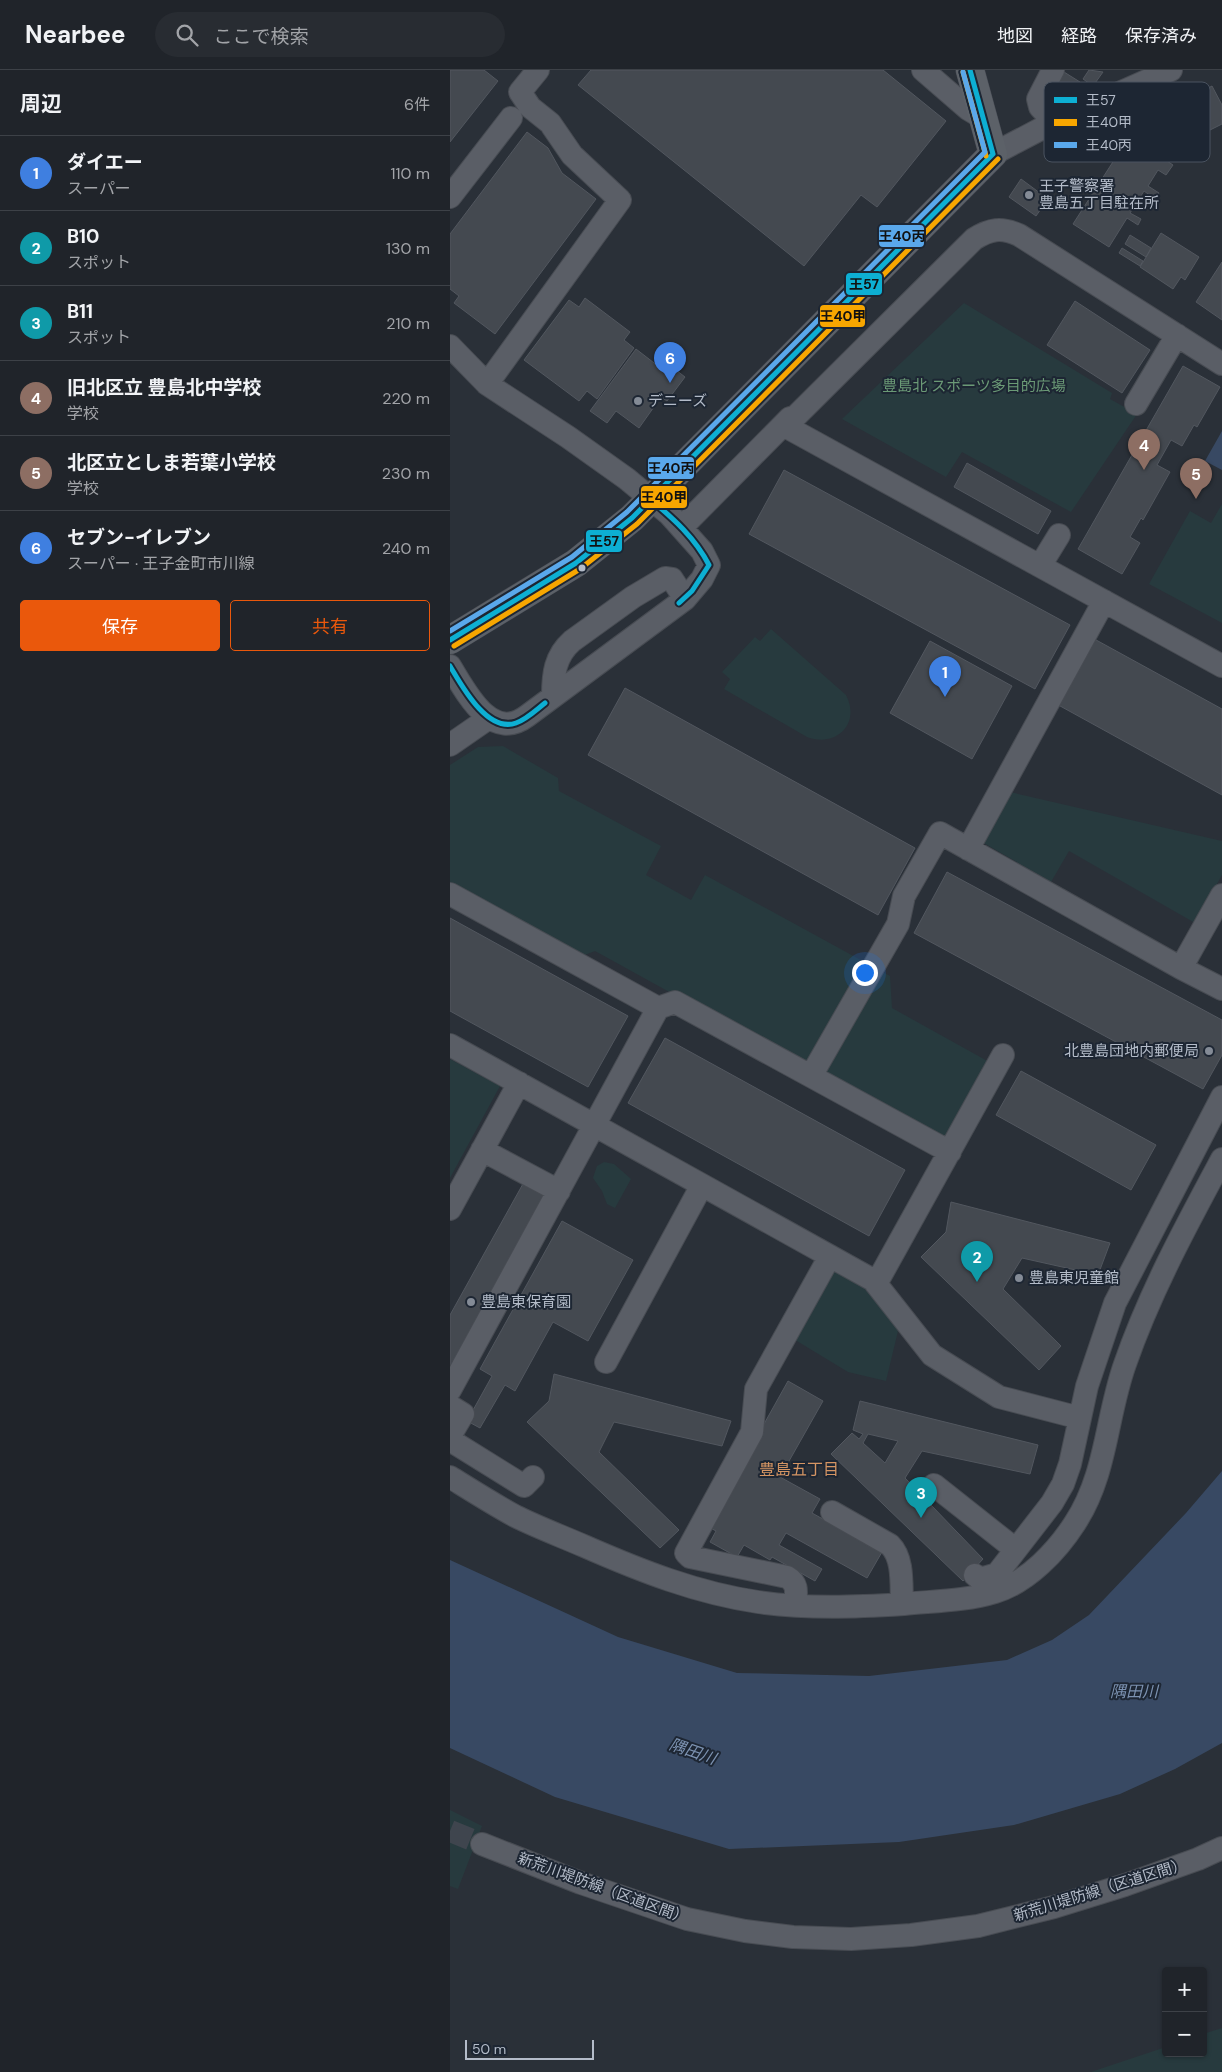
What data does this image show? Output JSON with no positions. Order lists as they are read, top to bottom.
{
  "streets": {
    "street": ["新荒川堤防線（区道区間）"]
  },
  "districts": ["豊島五丁目"],
  "water": ["隅田川"],
  "parks": ["豊島北 スポーツ多目的広場"],
  "places": [
    "王子警察署 豊島五丁目駐在所",
    "デニーズ",
    "北豊島団地内郵便局",
    "豊島東児童館",
    "豊島東保育園"
  ],
  "lines": ["transit line 王57", "transit line 王40甲", "transit line 王40丙"],
  "legend": ["王57", "王40甲", "王40丙"],
  "scale_bar": "50 m",
  "page": {
    "header": "Nearbee",
    "search": "ここで検索",
    "nav": ["地図", "経路", "保存済み"],
    "heading": ["周辺", "6件"],
    "list": [
      {
        "mark": "1",
        "name": "ダイエー",
        "note": "スーパー",
        "value": "110 m"
      },
      {
        "mark": "2",
        "name": "B10",
        "note": "スポット",
        "value": "130 m"
      },
      {
        "mark": "3",
        "name": "B11",
        "note": "スポット",
        "value": "210 m"
      },
      {
        "mark": "4",
        "name": "旧北区立 豊島北中学校",
        "note": "学校",
        "value": "220 m"
      },
      {
        "mark": "5",
        "name": "北区立としま若葉小学校",
        "note": "学校",
        "value": "230 m"
      },
      {
        "mark": "6",
        "name": "セブン-イレブン",
        "note": "スーパー · 王子金町市川線",
        "value": "240 m"
      }
    ],
    "pins": [
      "6",
      "4",
      "5",
      "1",
      "2",
      "3"
    ],
    "buttons": ["保存", "共有"],
    "map_buttons": ["+", "−"],
    "scale": "50 m"
  }
}
